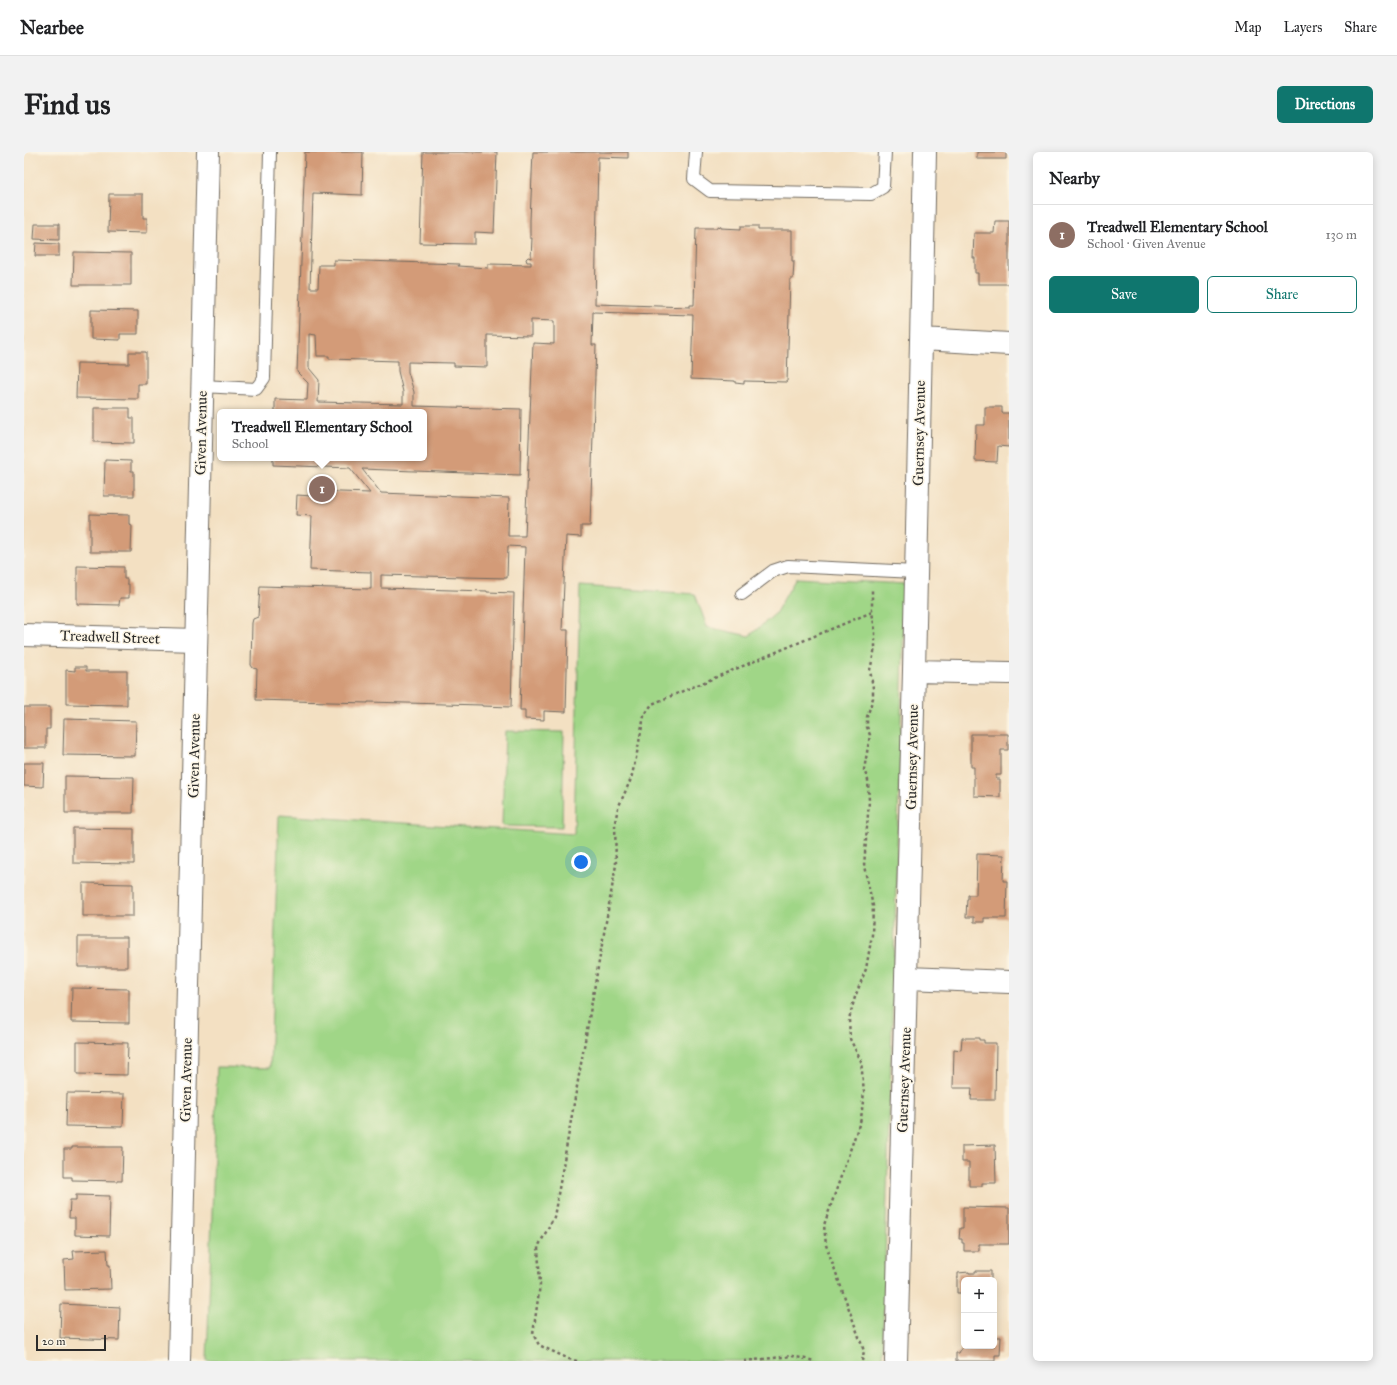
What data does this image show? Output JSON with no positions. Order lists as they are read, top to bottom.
{
  "streets": {
    "street": ["Given Avenue", "Guernsey Avenue", "Treadwell Street"]
  },
  "crossings": [
    ["Given Avenue", "Treadwell Street"]
  ],
  "scale_bar": "20 m",
  "page": {
    "header": "Nearbee",
    "nav": ["Map", "Layers", "Share"],
    "buttons": [
      "Directions",
      ["Save", "Share"]
    ],
    "title": "Find us",
    "heading": "Nearby",
    "list": [
      {
        "mark": "1",
        "name": "Treadwell Elementary School",
        "note": "School · Given Avenue",
        "value": "130 m"
      }
    ],
    "popup": ["Treadwell Elementary School", "School"],
    "pins": "1",
    "map_buttons": ["+", "−"],
    "scale": "20 m"
  }
}
